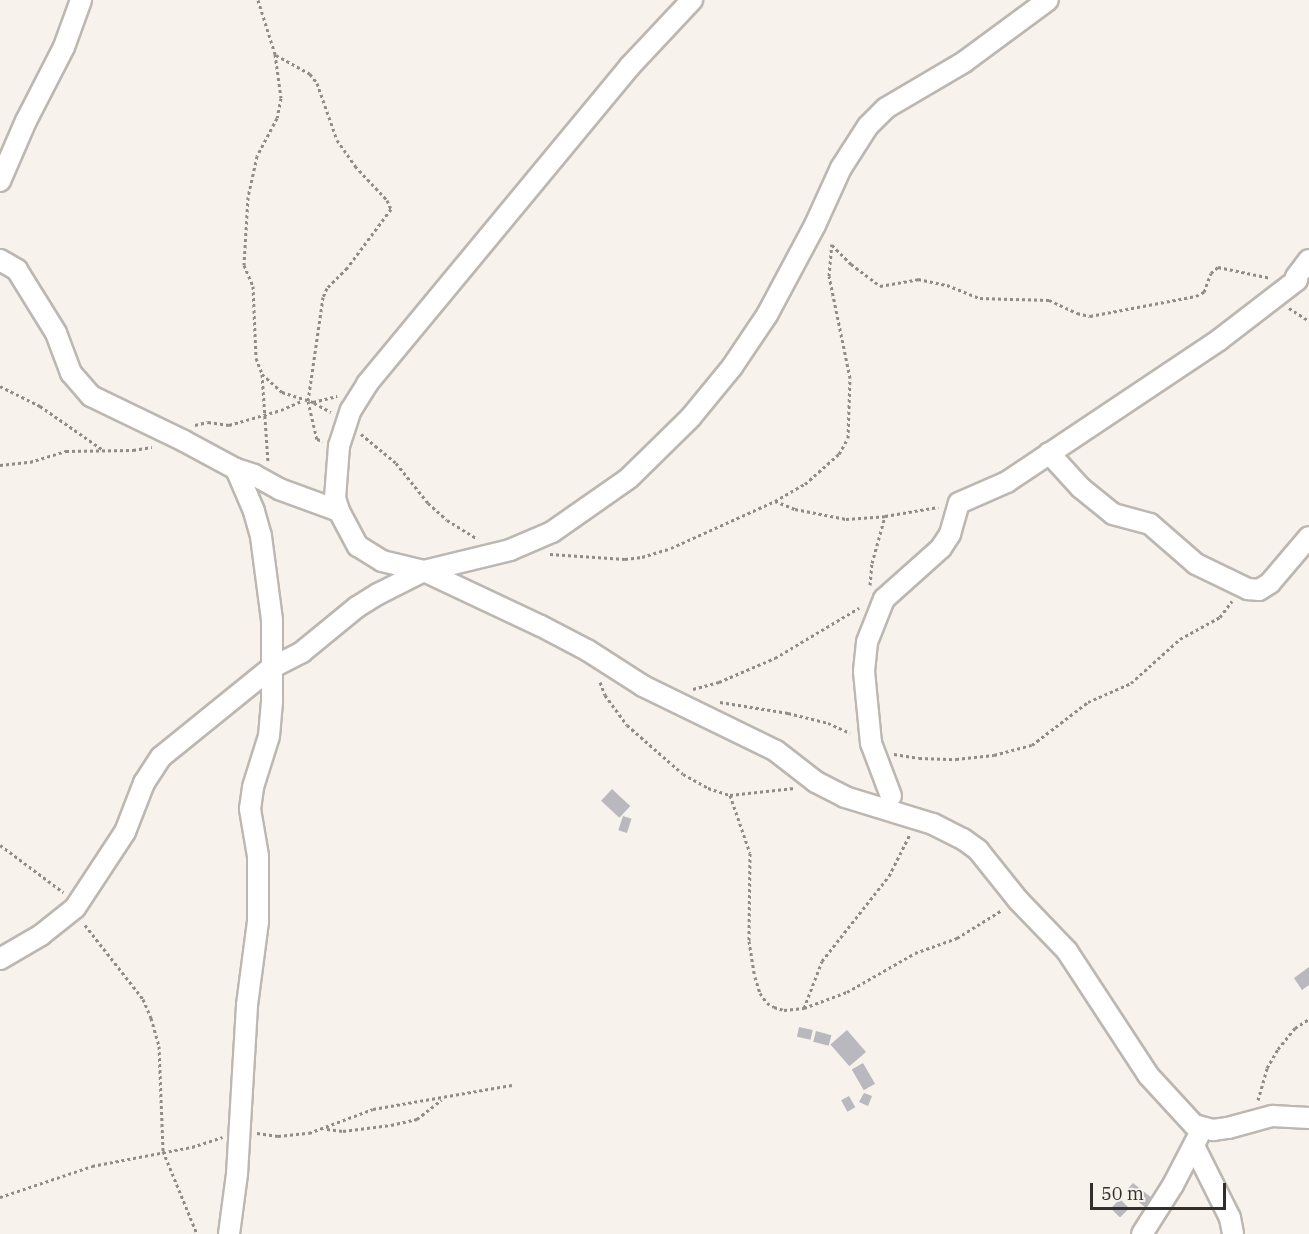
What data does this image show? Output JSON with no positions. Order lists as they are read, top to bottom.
{
  "scale_bar": "50 m"
}
